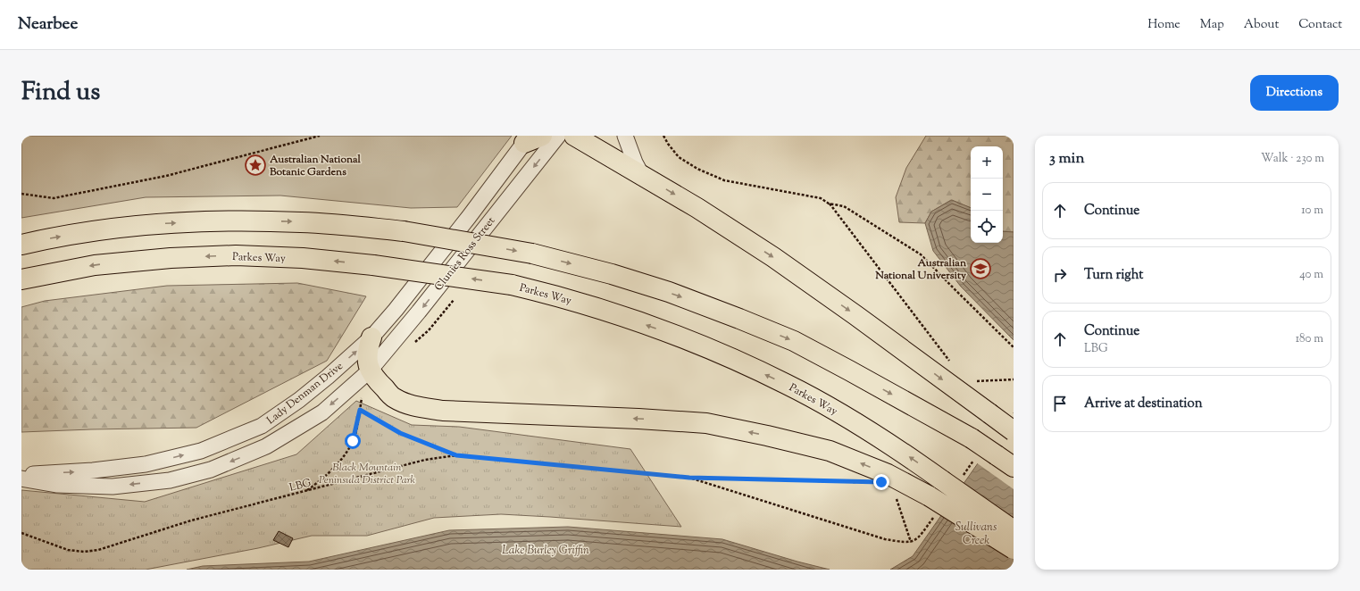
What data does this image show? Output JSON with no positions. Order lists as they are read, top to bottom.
{
  "streets": {
    "highway": ["Parkes Way"],
    "street": ["Clunies Ross Street", "Lady Denman Drive"],
    "path": ["LBG"]
  },
  "crossings": [
    ["Clunies Ross Street", "Lady Denman Drive"]
  ],
  "water": ["Sullivans Creek", "Lake Burley Griffin"],
  "parks": ["Black Mountain Peninsula District Park"],
  "places": {
    "place": ["Australian National Botanic Gardens"],
    "school or university": ["Australian National University"]
  },
  "page": {
    "header": "Nearbee",
    "nav": [
      "Home",
      "Map",
      "About",
      "Contact"
    ],
    "title": "Find us",
    "buttons": "Directions",
    "heading": ["3 min", "Walk · 230 m"],
    "map_buttons": ["+", "−"],
    "list": [
      ["Continue", "10 m"],
      ["Turn right", "40 m"],
      ["Continue", "LBG", "180 m"],
      "Arrive at destination"
    ]
  }
}
